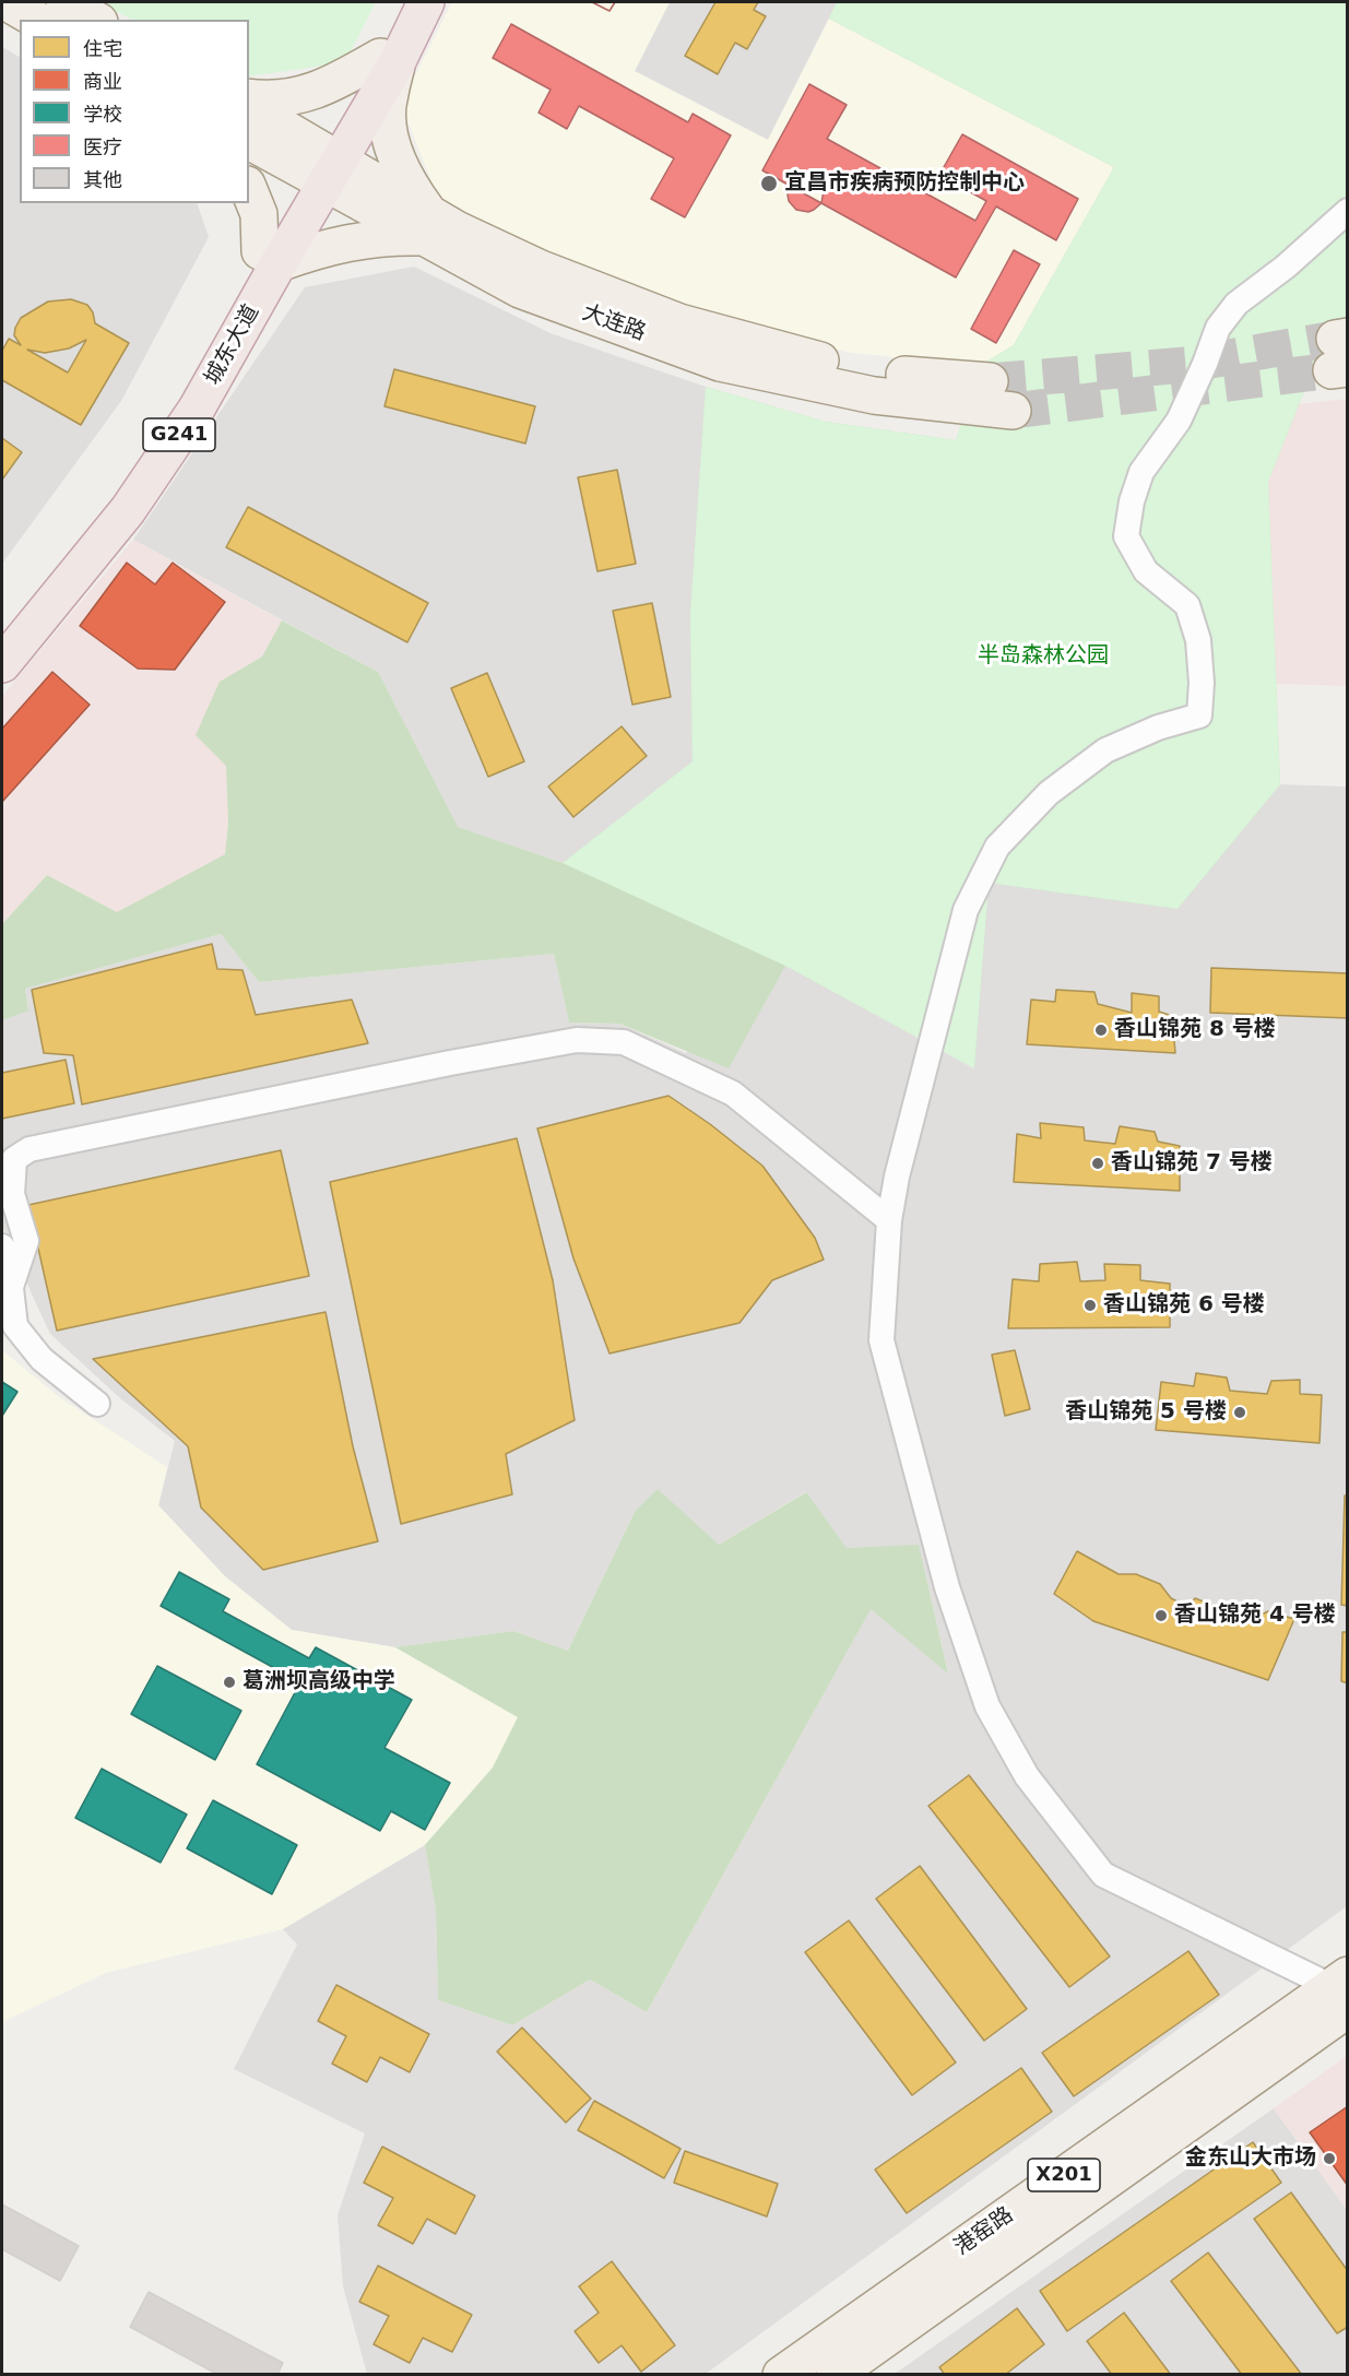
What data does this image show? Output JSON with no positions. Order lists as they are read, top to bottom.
{
  "streets": {
    "highway": ["城东大道", "G241"],
    "main road": ["大连路", "X201", "港窑路"]
  },
  "crossings": [
    ["大连路", "城东大道"]
  ],
  "parks": ["半岛森林公园"],
  "places": [
    "宜昌市疾病预防控制中心",
    "香山锦苑 8 号楼",
    "香山锦苑 7 号楼",
    "香山锦苑 6 号楼",
    "香山锦苑 5 号楼",
    "香山锦苑 4 号楼",
    "葛洲坝高级中学",
    "金东山大市场"
  ],
  "legend": [
    "住宅",
    "商业",
    "学校",
    "医疗",
    "其他"
  ]
}
